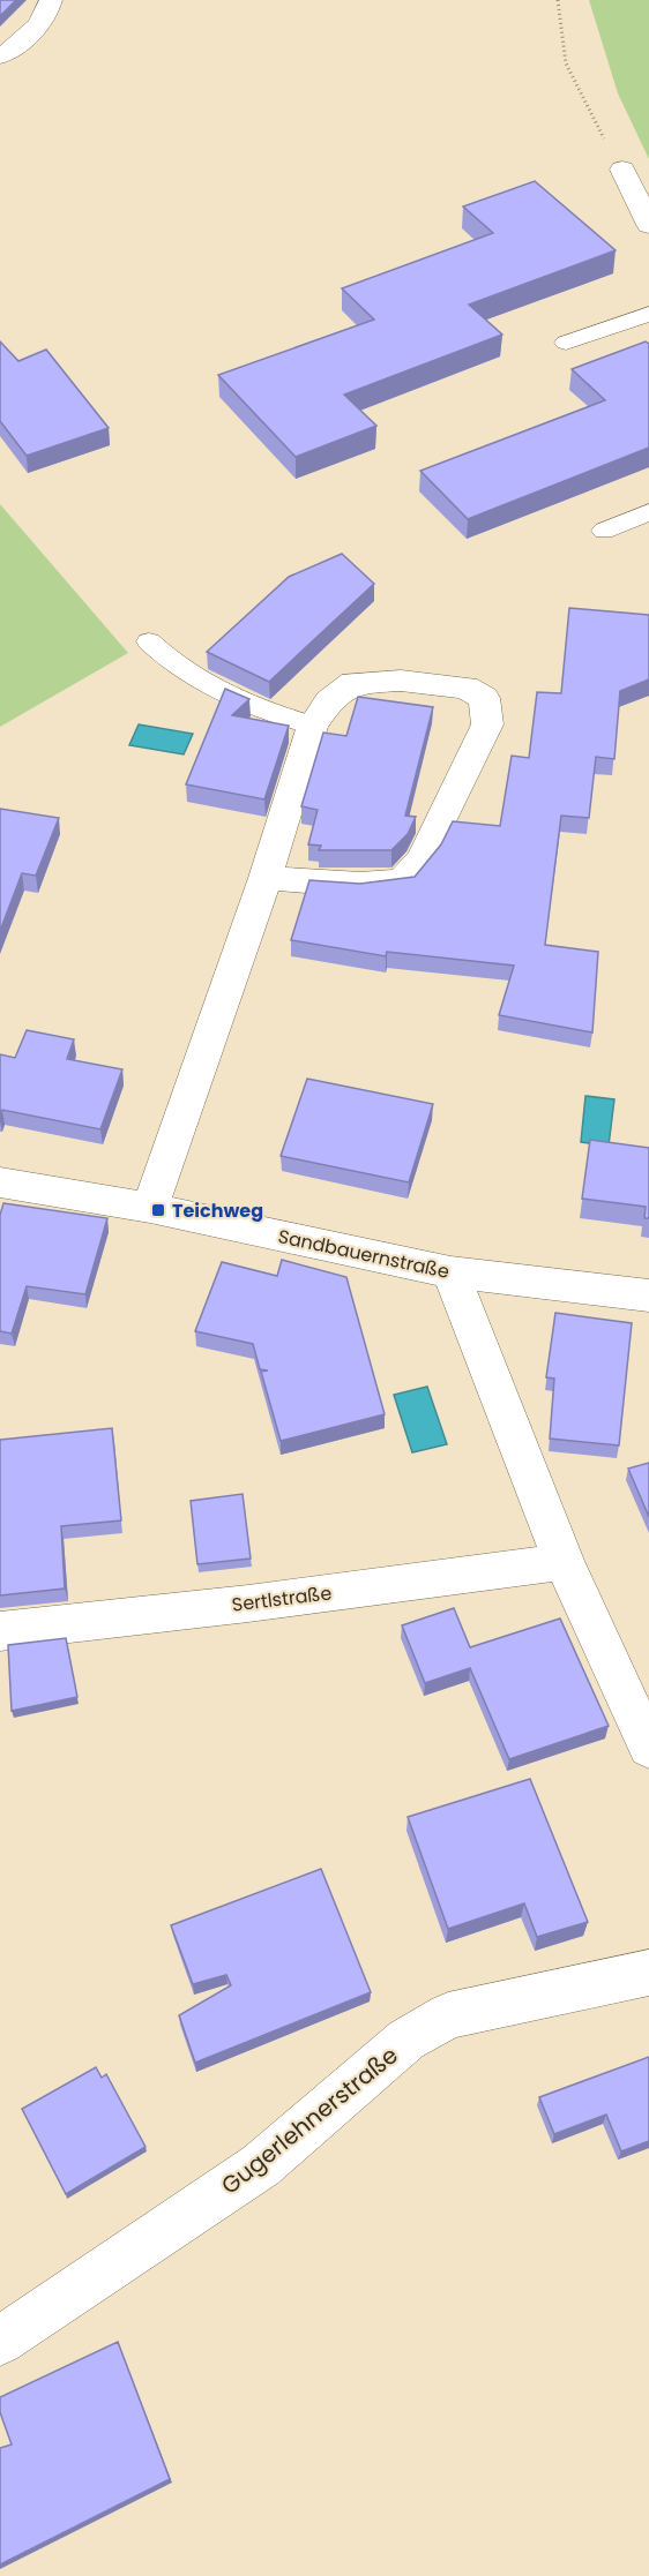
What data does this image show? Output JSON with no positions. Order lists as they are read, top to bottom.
{
  "streets": {
    "street": ["Sandbauernstraße", "Sertlstraße", "Gugerlehnerstraße"]
  },
  "places": {
    "transit": ["Teichweg"]
  }
}
